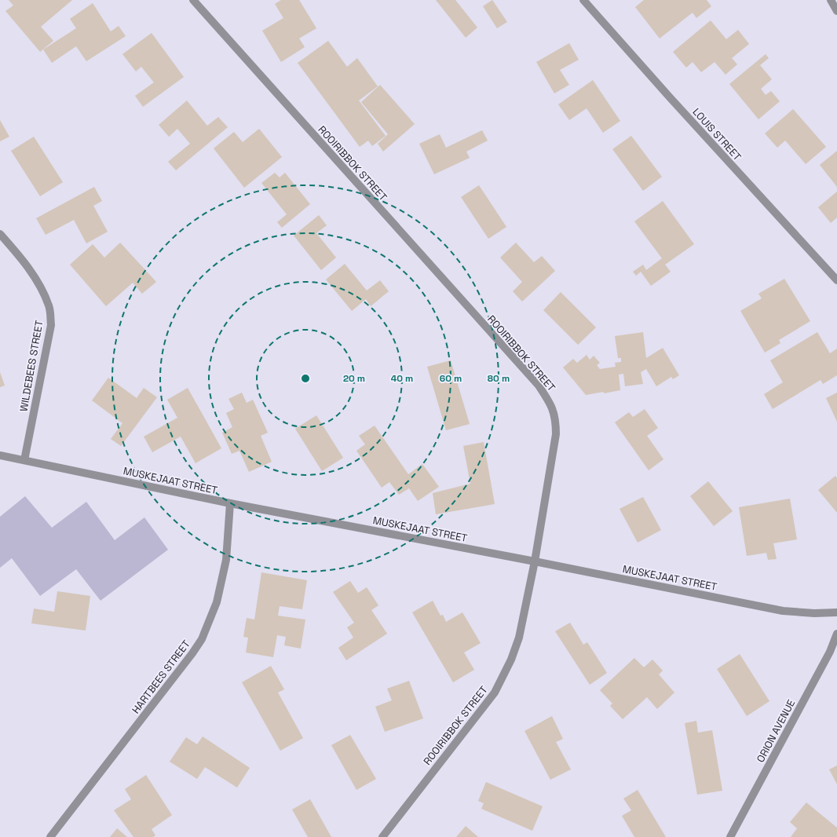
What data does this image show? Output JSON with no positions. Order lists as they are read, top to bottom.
{
  "streets": {
    "street": [
      "LOUIS STREET",
      "ROOIRIBBOK STREET",
      "WILDEBEES STREET",
      "MUSKEJAAT STREET",
      "HARTBEES STREET",
      "ORION AVENUE"
    ]
  },
  "crossings": [
    ["ROOIRIBBOK STREET", "MUSKEJAAT STREET"],
    ["WILDEBEES STREET", "MUSKEJAAT STREET"],
    ["MUSKEJAAT STREET", "HARTBEES STREET"]
  ],
  "rings": [
    "20 m",
    "40 m",
    "60 m",
    "80 m"
  ]
}
